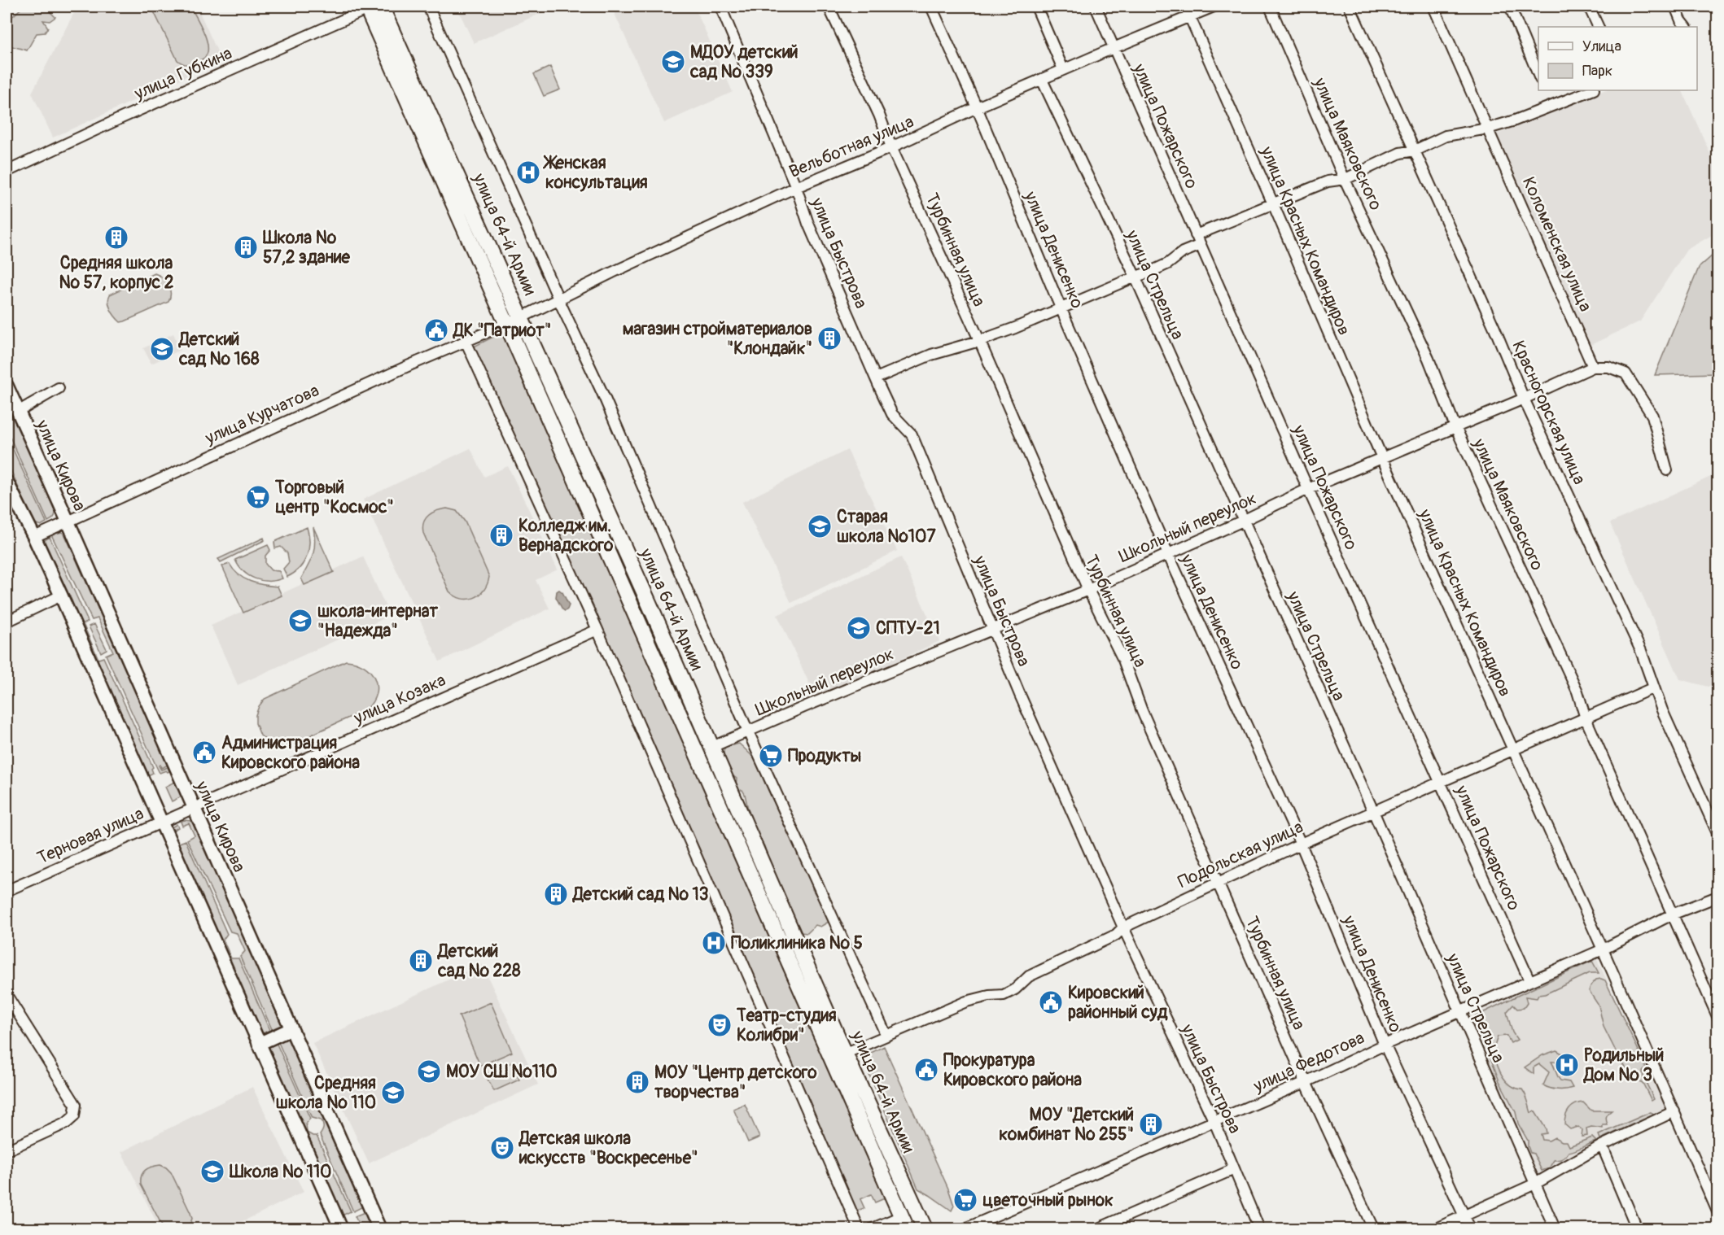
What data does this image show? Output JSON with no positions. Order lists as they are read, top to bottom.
{
  "streets": {
    "highway": ["улица 64-й Армии"],
    "main road": ["улица Кирова"],
    "street": [
      "улица Губкина",
      "улица Пожарского",
      "улица Маяковского",
      "Вельботная улица",
      "улица Красных Командиров",
      "Коломенская улица",
      "Турбинная улица",
      "улица Денисенко",
      "улица Быстрова",
      "улица Стрельца",
      "Красногорская улица",
      "улица Курчатова",
      "Школьный переулок",
      "улица Козака",
      "Терновая улица",
      "Подольская улица",
      "улица Федотова"
    ]
  },
  "crossings": [
    ["улица Губкина", "улица 64-й Армии"],
    ["улица Пожарского", "Вельботная улица"],
    ["улица Пожарского", "Школьный переулок"],
    ["улица Пожарского", "Подольская улица"],
    ["улица Пожарского", "улица Федотова"],
    ["улица Маяковского", "Школьный переулок"],
    ["улица Маяковского", "Подольская улица"],
    ["улица Маяковского", "улица Федотова"],
    ["Вельботная улица", "улица 64-й Армии"],
    ["Вельботная улица", "улица Красных Командиров"],
    ["Вельботная улица", "Турбинная улица"],
    ["Вельботная улица", "улица Денисенко"],
    ["Вельботная улица", "улица Быстрова"],
    ["Вельботная улица", "улица Стрельца"],
    ["Вельботная улица", "улица Курчатова"],
    ["улица 64-й Армии", "улица Курчатова"],
    ["улица 64-й Армии", "Школьный переулок"],
    ["улица 64-й Армии", "Подольская улица"],
    ["улица Красных Командиров", "Школьный переулок"],
    ["улица Красных Командиров", "Подольская улица"],
    ["улица Красных Командиров", "улица Федотова"],
    ["Коломенская улица", "Школьный переулок"],
    ["Турбинная улица", "Школьный переулок"],
    ["Турбинная улица", "Подольская улица"],
    ["Турбинная улица", "улица Федотова"],
    ["улица Денисенко", "Школьный переулок"],
    ["улица Денисенко", "Подольская улица"],
    ["улица Денисенко", "улица Федотова"],
    ["улица Быстрова", "Школьный переулок"],
    ["улица Быстрова", "Подольская улица"],
    ["улица Быстрова", "улица Федотова"],
    ["улица Стрельца", "Школьный переулок"],
    ["улица Стрельца", "Подольская улица"],
    ["улица Стрельца", "улица Федотова"],
    ["Красногорская улица", "Школьный переулок"],
    ["Красногорская улица", "Подольская улица"],
    ["улица Курчатова", "улица Кирова"],
    ["улица Кирова", "улица Козака"],
    ["улица Козака", "Терновая улица"]
  ],
  "places": {
    "school or university": [
      "МДОУ детский сад № 339",
      "Детский сад № 168",
      "Старая школа №107",
      "школа-интернат \"Надежда\"",
      "СПТУ-21",
      "МОУ СШ №110",
      "Средняя школа № 110",
      "Школа № 110"
    ],
    "hospital": ["Женская консультация", "Поликлиника № 5", "Родильный Дом № 3"],
    "building": [
      "Средняя школа № 57, корпус 2",
      "Школа № 57,2 здание",
      "магазин стройматериалов \"Клондайк\"",
      "Колледж им. Вернадского",
      "Детский сад № 13",
      "Детский сад № 228",
      "МОУ \"Центр детского творчества\"",
      "МОУ \"Детский комбинат № 255\""
    ],
    "public building": [
      "ДК \"Патриот\"",
      "Администрация Кировского района",
      "Кировский районный суд",
      "Прокуратура Кировского района"
    ],
    "supermarket": ["Торговый центр \"Космос\"", "Продукты", "цветочный рынок"],
    "theatre": ["Театр-студия Колибри\"", "Детская школа искусств \"Воскресенье\""]
  },
  "legend": ["Улица", "Парк"]
}
